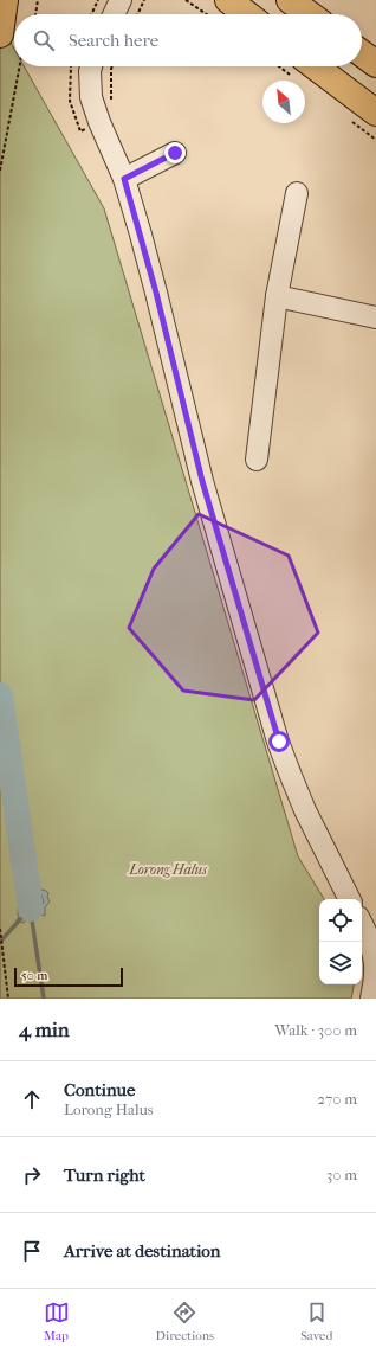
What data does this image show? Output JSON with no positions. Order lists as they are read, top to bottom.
{
  "parks": ["Lorong Halus"],
  "scale_bar": "50 m",
  "north": "top left",
  "page": {
    "search": "Search here",
    "scale": "50 m",
    "heading": ["4 min", "Walk · 300 m"],
    "list": [
      ["Continue", "Lorong Halus", "270 m"],
      ["Turn right", "30 m"],
      "Arrive at destination"
    ],
    "nav": ["Map", "Directions", "Saved"]
  }
}
